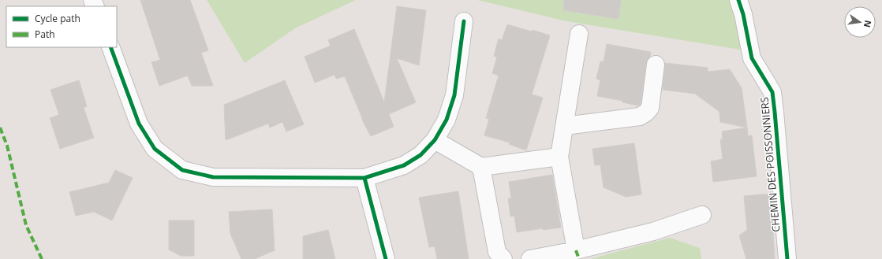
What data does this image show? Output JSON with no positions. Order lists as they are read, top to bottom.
{
  "streets": {
    "street": ["CHEMIN DES POISSONNIERS"]
  },
  "legend": ["Cycle path", "Path"],
  "north": "right"
}
